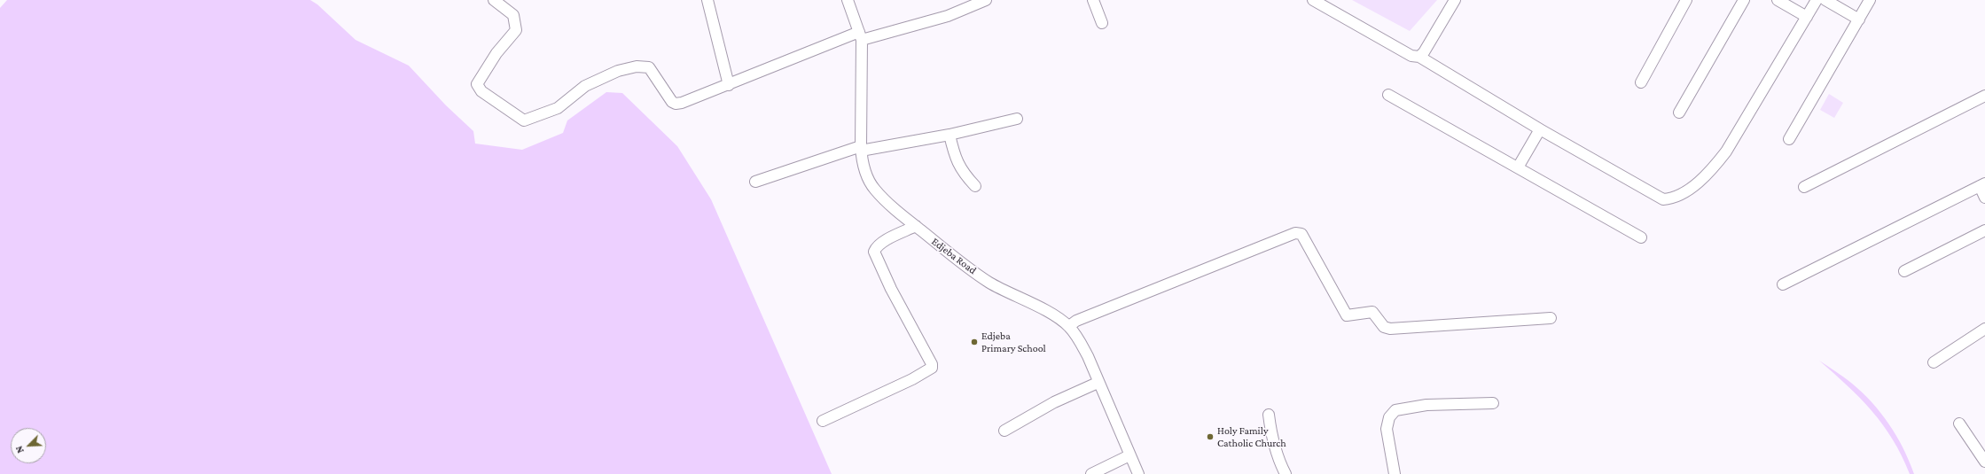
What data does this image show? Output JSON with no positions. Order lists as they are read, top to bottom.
{
  "streets": {
    "street": ["Edjeba Road"]
  },
  "places": ["Edjeba Primary School", "Holy Family Catholic Church"],
  "north": "bottom left"
}
